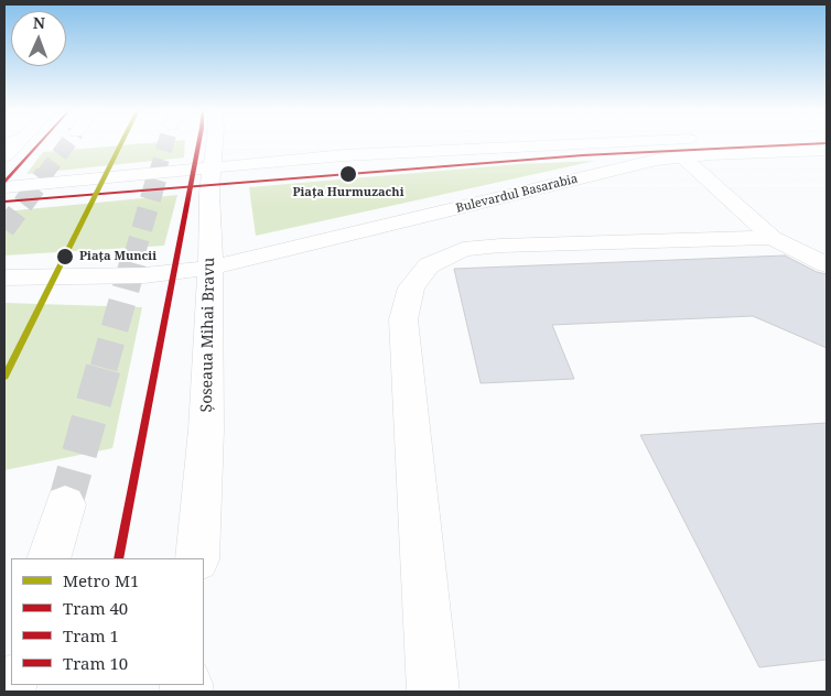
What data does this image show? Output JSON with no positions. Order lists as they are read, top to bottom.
{
  "streets": {
    "main road": ["Bulevardul Basarabia", "Șoseaua Mihai Bravu"]
  },
  "crossings": [
    ["Bulevardul Basarabia", "Șoseaua Mihai Bravu"]
  ],
  "places": ["Piața Hurmuzachi", "Piața Muncii"],
  "lines": [
    "metro line M1",
    "tram line 1",
    "tram line 10",
    "tram line 40"
  ],
  "legend": [
    "Metro M1",
    "Tram 40",
    "Tram 1",
    "Tram 10"
  ],
  "north": "top"
}
